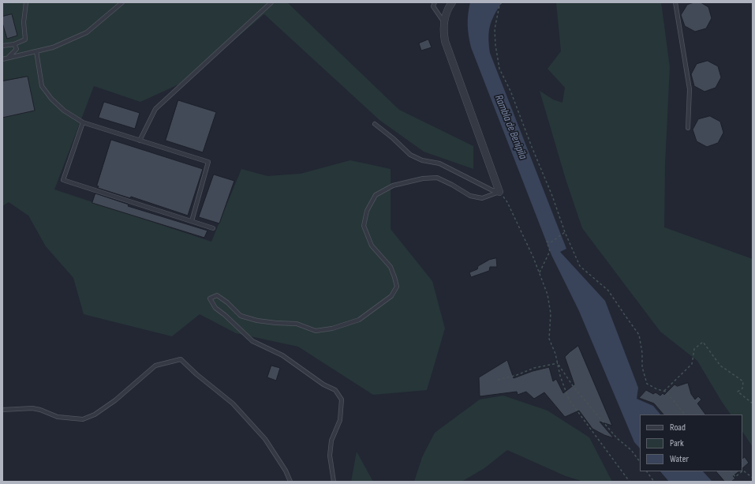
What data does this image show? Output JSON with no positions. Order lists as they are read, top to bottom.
{
  "water": ["Rambla de Benipila"],
  "legend": ["Road", "Park", "Water"]
}
